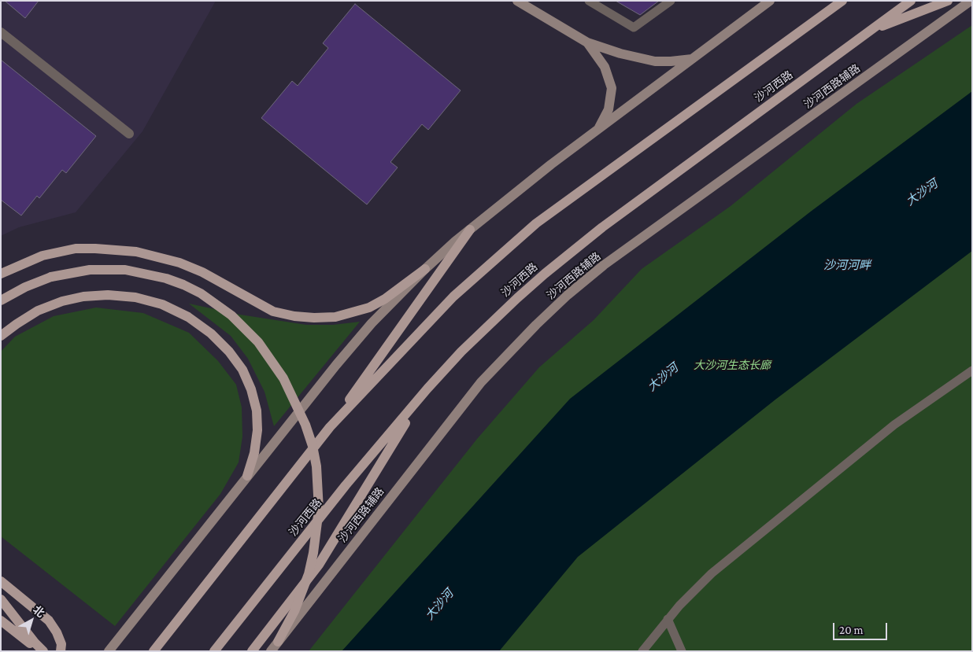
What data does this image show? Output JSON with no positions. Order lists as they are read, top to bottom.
{
  "streets": {
    "main road": ["沙河西路", "沙河西路辅路"]
  },
  "water": ["大沙河", "沙河河畔"],
  "parks": ["大沙河生态长廊"],
  "scale_bar": "20 m",
  "north": "top right"
}
